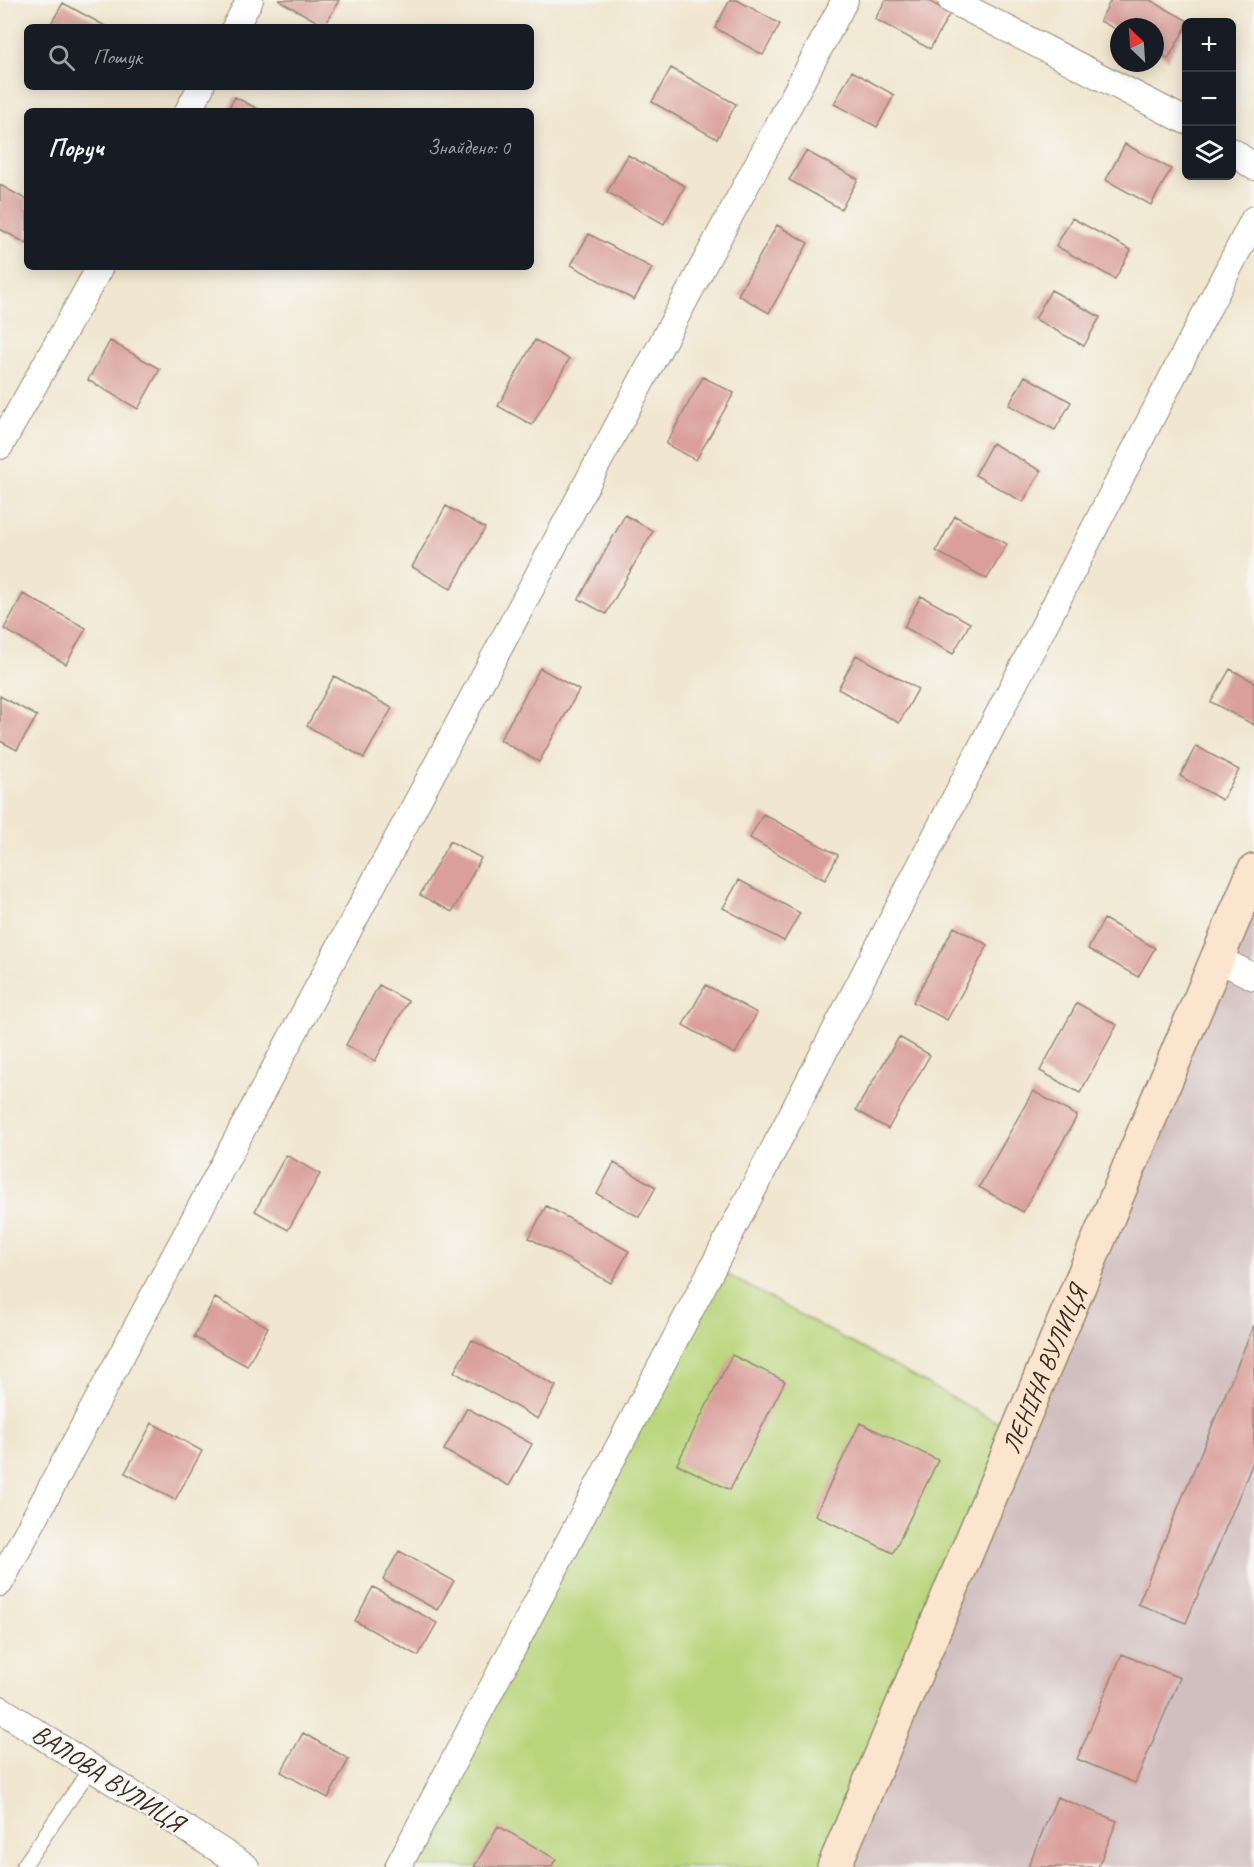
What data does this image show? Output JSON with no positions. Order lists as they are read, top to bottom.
{
  "streets": {
    "street": ["ЛЕНІНА ВУЛИЦЯ", "ВАЛОВА ВУЛИЦЯ"]
  },
  "north": "top left",
  "page": {
    "map_buttons": ["+", "−"],
    "search": "Пошук",
    "heading": ["Поруч", "Знайдено: 0"]
  }
}
